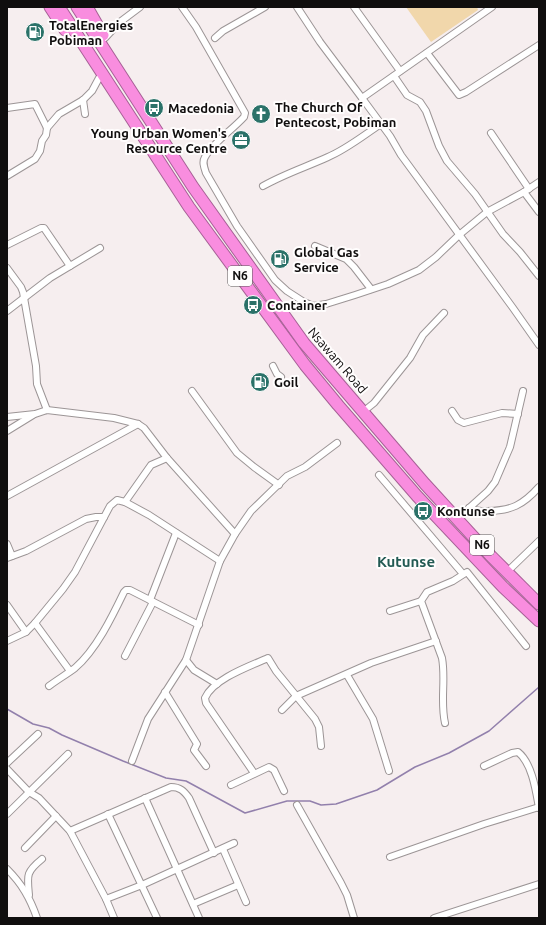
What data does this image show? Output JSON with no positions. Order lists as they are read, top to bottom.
{
  "streets": {
    "highway": ["N6", "Nsawam Road"]
  },
  "districts": ["Kutunse"],
  "places": {
    "fuel station": ["TotalEnergies Pobiman", "Global Gas Service", "Goil"],
    "bus stop": ["Macedonia", "Container", "Kontunse"],
    "church": ["The Church Of Pentecost, Pobiman"],
    "office": ["Young Urban Women's Resource Centre"]
  }
}
